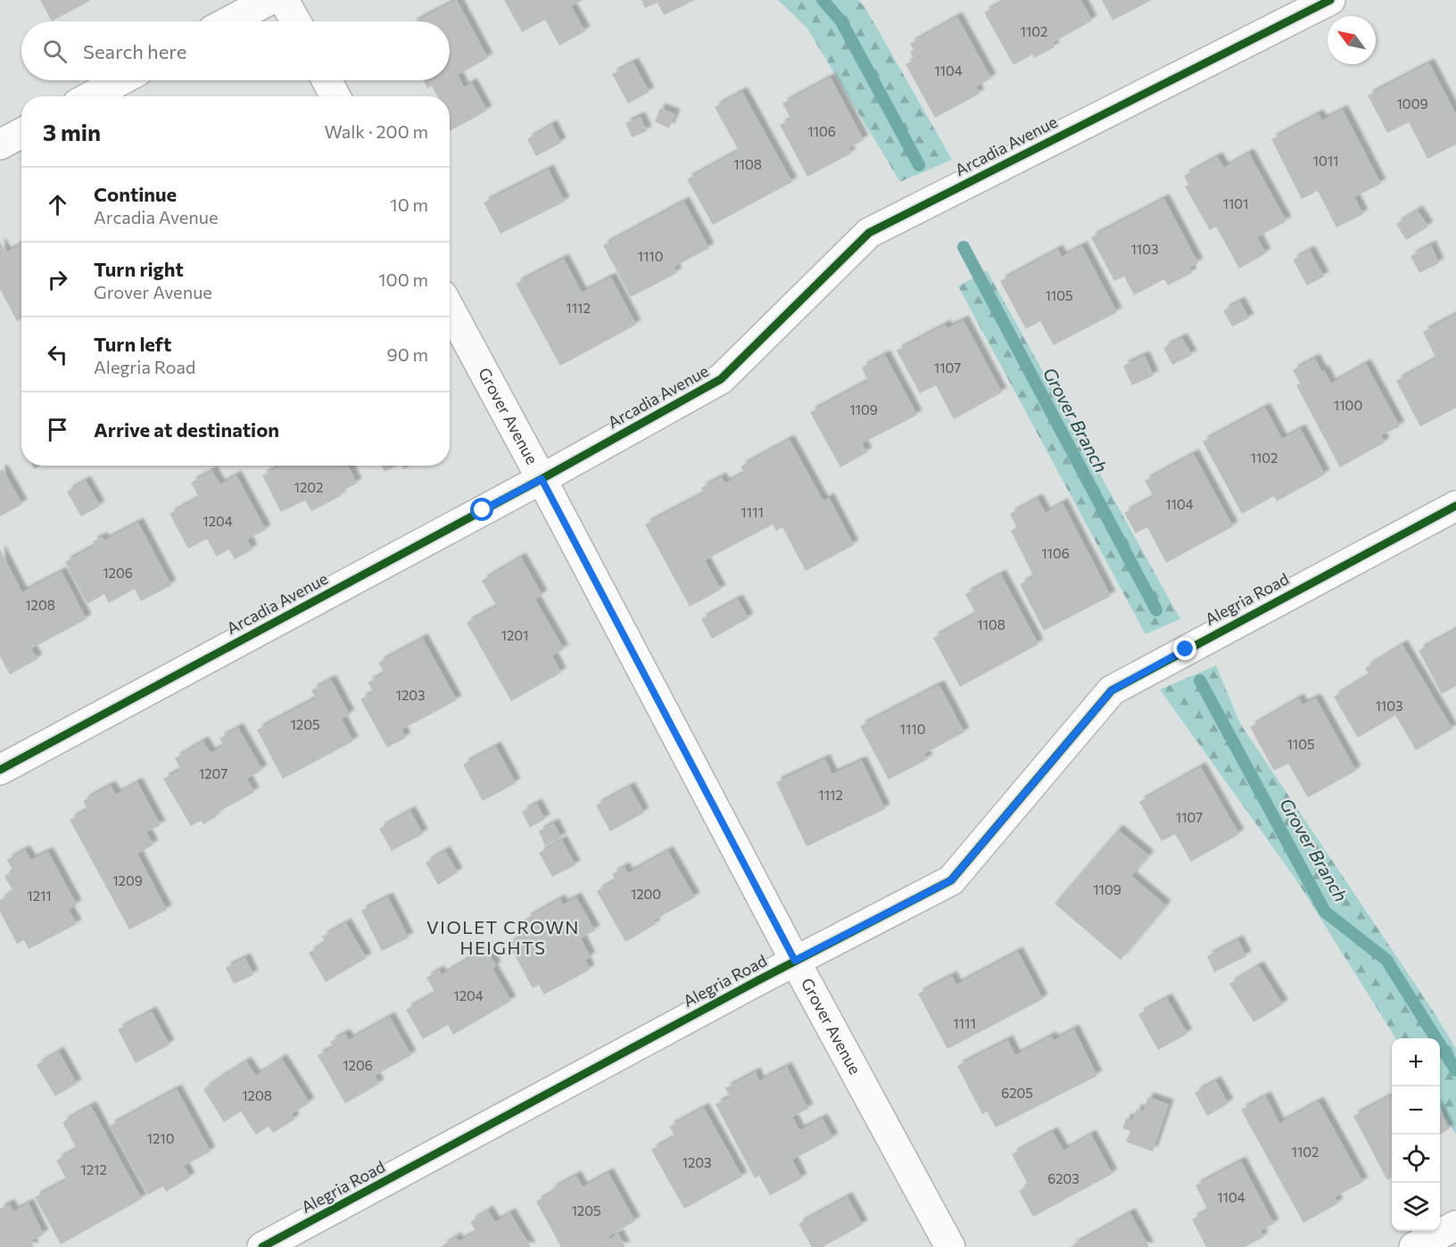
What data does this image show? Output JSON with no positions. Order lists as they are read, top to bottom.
{
  "streets": {
    "street": ["Arcadia Avenue", "Grover Avenue", "Alegria Road"]
  },
  "crossings": [
    ["Arcadia Avenue", "Grover Avenue"],
    ["Grover Avenue", "Alegria Road"]
  ],
  "districts": ["VIOLET CROWN HEIGHTS"],
  "water": ["Grover Branch"],
  "house_numbers": [
    "1102",
    "1104",
    "1009",
    "1106",
    "1011",
    "1108",
    "1101",
    "1103",
    "1110",
    "1105",
    "1112",
    "1107",
    "1100",
    "1109",
    "1102",
    "1202",
    "1104",
    "1111",
    "1204",
    "1106",
    "1206",
    "1208",
    "1108",
    "1201",
    "1203",
    "1103",
    "1205",
    "1110",
    "1105",
    "1207",
    "1112",
    "1107",
    "1209",
    "1109",
    "1200",
    "1211",
    "1204",
    "1111",
    "1206",
    "6205",
    "1208",
    "1210",
    "1102",
    "1203",
    "1212",
    "6203",
    "1104",
    "1205"
  ],
  "north": "top left",
  "page": {
    "search": "Search here",
    "heading": ["3 min", "Walk · 200 m"],
    "list": [
      ["Continue", "Arcadia Avenue", "10 m"],
      ["Turn right", "Grover Avenue", "100 m"],
      ["Turn left", "Alegria Road", "90 m"],
      "Arrive at destination"
    ],
    "map_buttons": ["+", "−"]
  }
}
